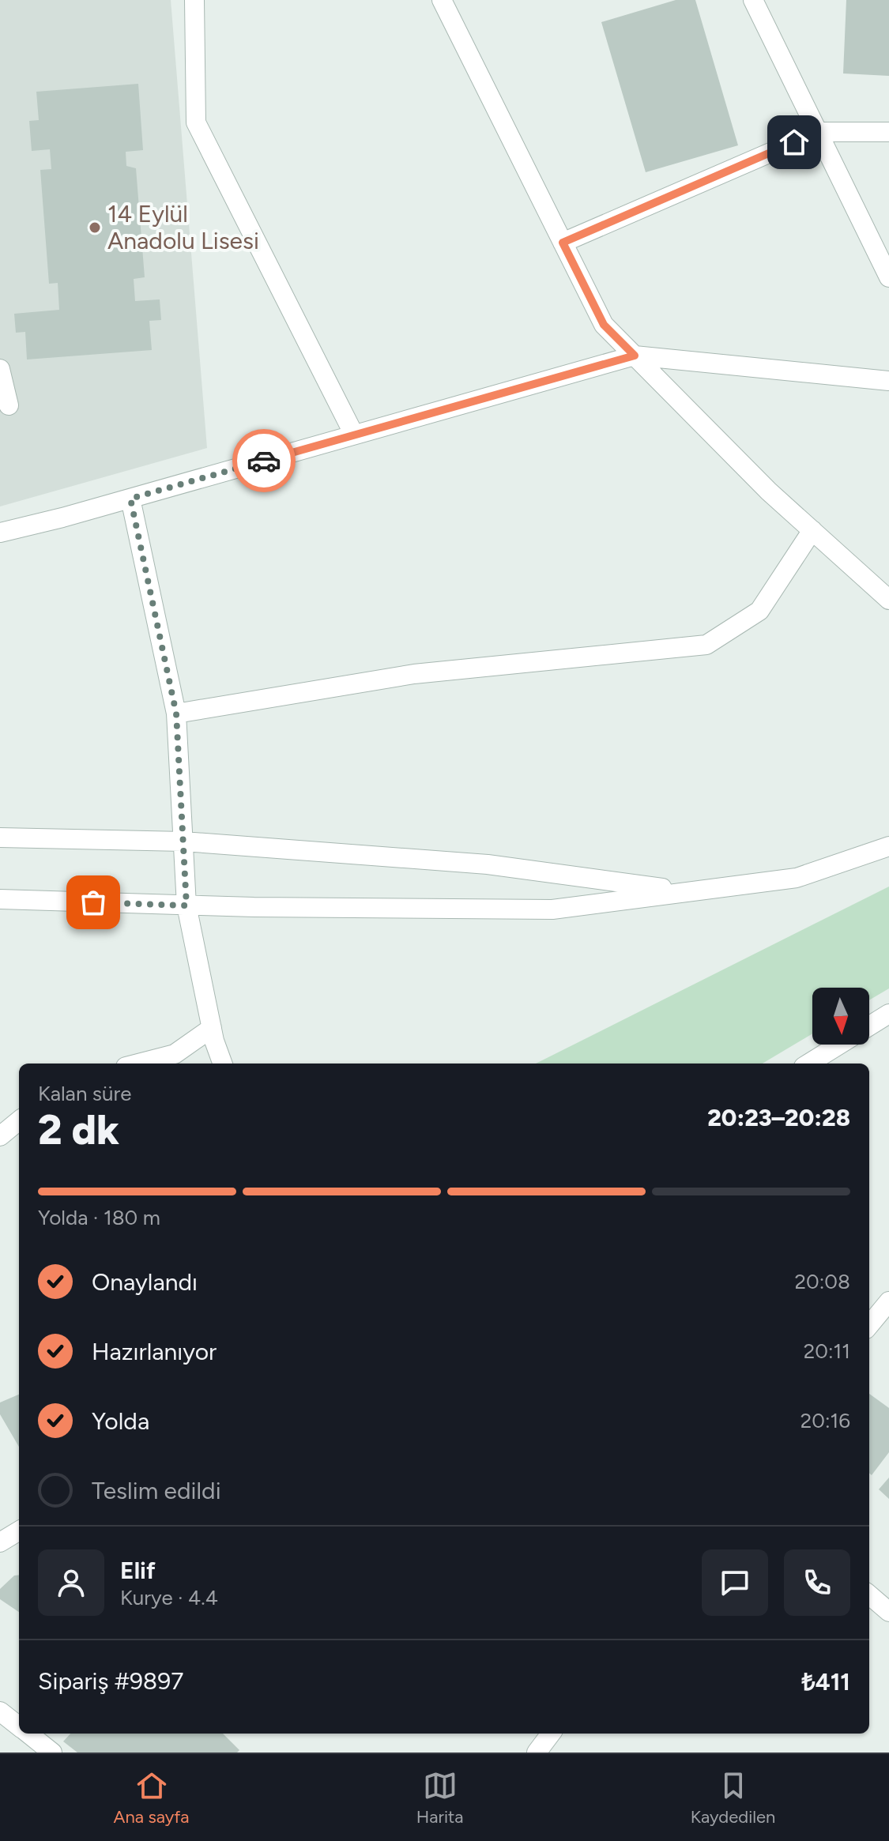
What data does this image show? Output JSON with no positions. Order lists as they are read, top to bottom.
{
  "places": ["14 Eylül Anadolu Lisesi"],
  "north": "bottom",
  "page": {
    "heading": ["2 dk", "Kalan süre", "20:23–20:28"],
    "panel": [
      "Elif",
      "Kurye · 4.4",
      "Sipariş #9897",
      "₺411"
    ],
    "bar": "Yolda · 180 m",
    "list": [
      ["Onaylandı", "20:08"],
      ["Hazırlanıyor", "20:11"],
      ["Yolda", "20:16"],
      "Teslim edildi"
    ],
    "tabs": ["Ana sayfa", "Harita", "Kaydedilen"]
  }
}
